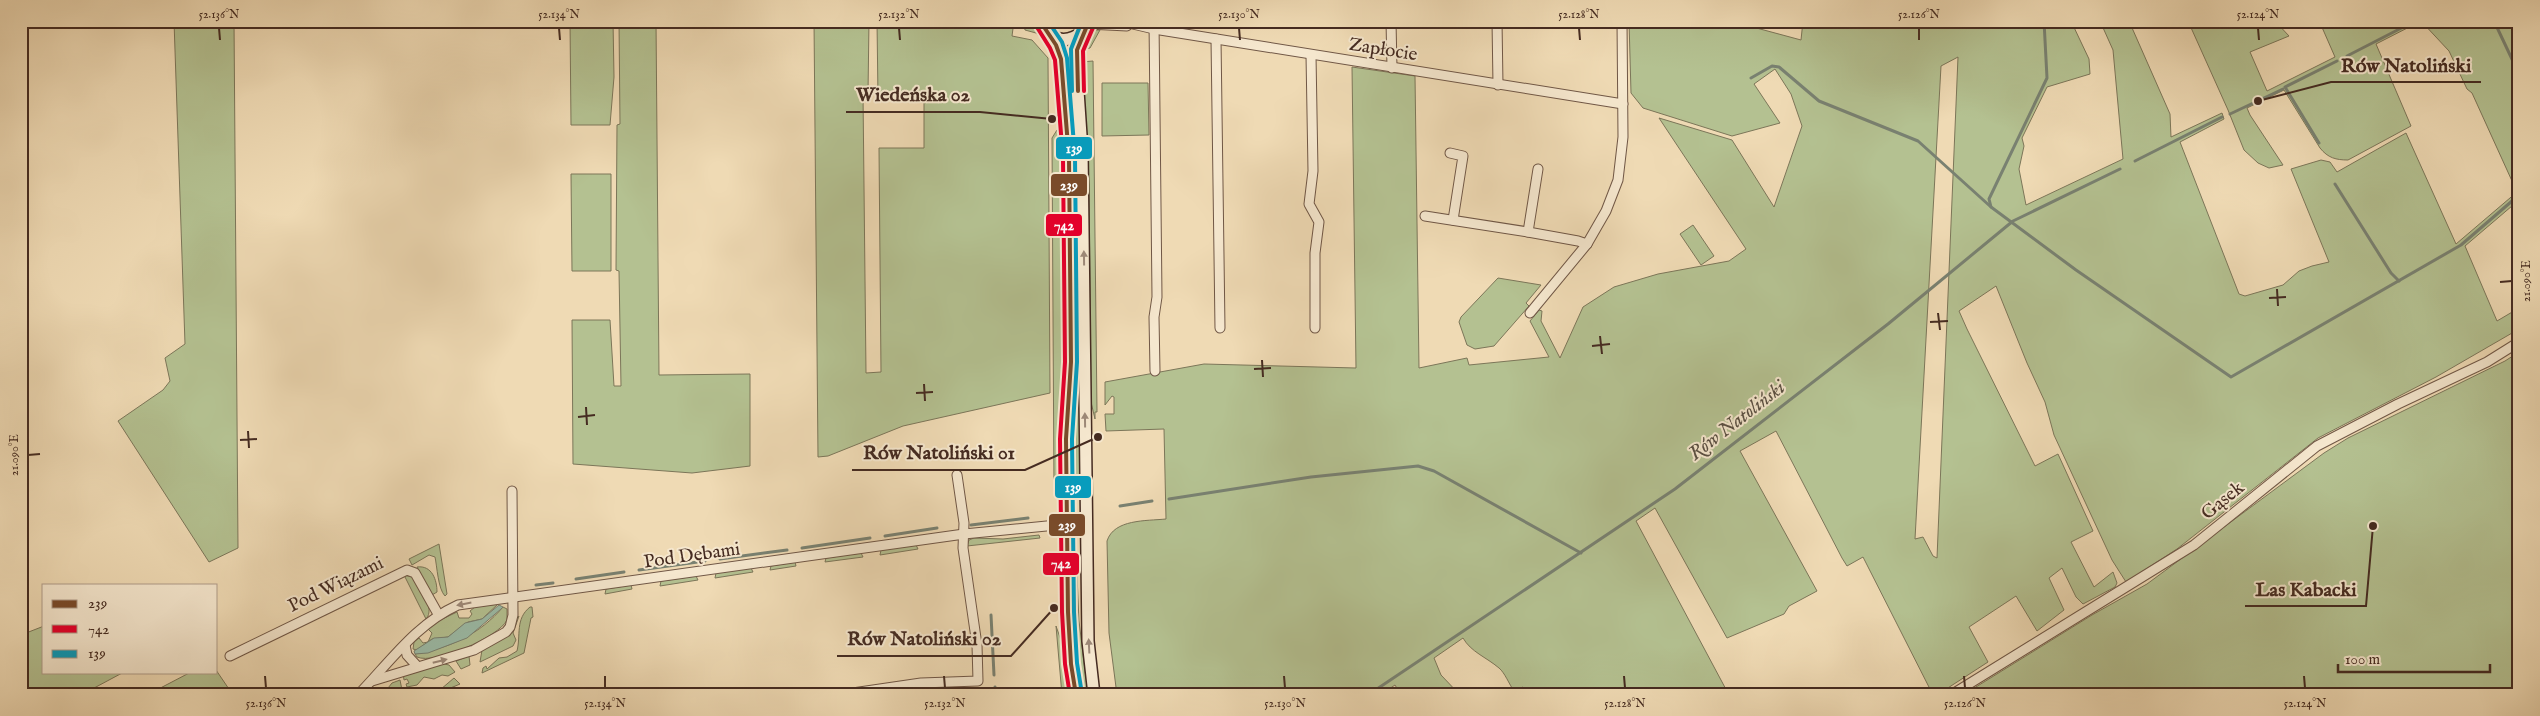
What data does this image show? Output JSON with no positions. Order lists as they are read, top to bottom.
{
  "streets": {
    "street": [
      "Zapłocie",
      "Gąsek",
      "Pod Dębami",
      "Pod Wiązami"
    ]
  },
  "crossings": [
    ["Pod Dębami", "Pod Wiązami"]
  ],
  "water": ["Rów Natoliński"],
  "places": [
    "Rów Natoliński",
    "Wiedeńska 02",
    "Rów Natoliński 01",
    "Las Kabacki",
    "Rów Natoliński 02"
  ],
  "lines": ["transit line 239", "transit line 139", "transit line 742"],
  "legend": ["239", "742", "139"],
  "scale_bar": "100 m",
  "coordinates": [
    "52.136°N",
    "52.134°N",
    "52.132°N",
    "52.130°N",
    "52.128°N",
    "52.126°N",
    "52.124°N",
    "21.090°E"
  ]
}
